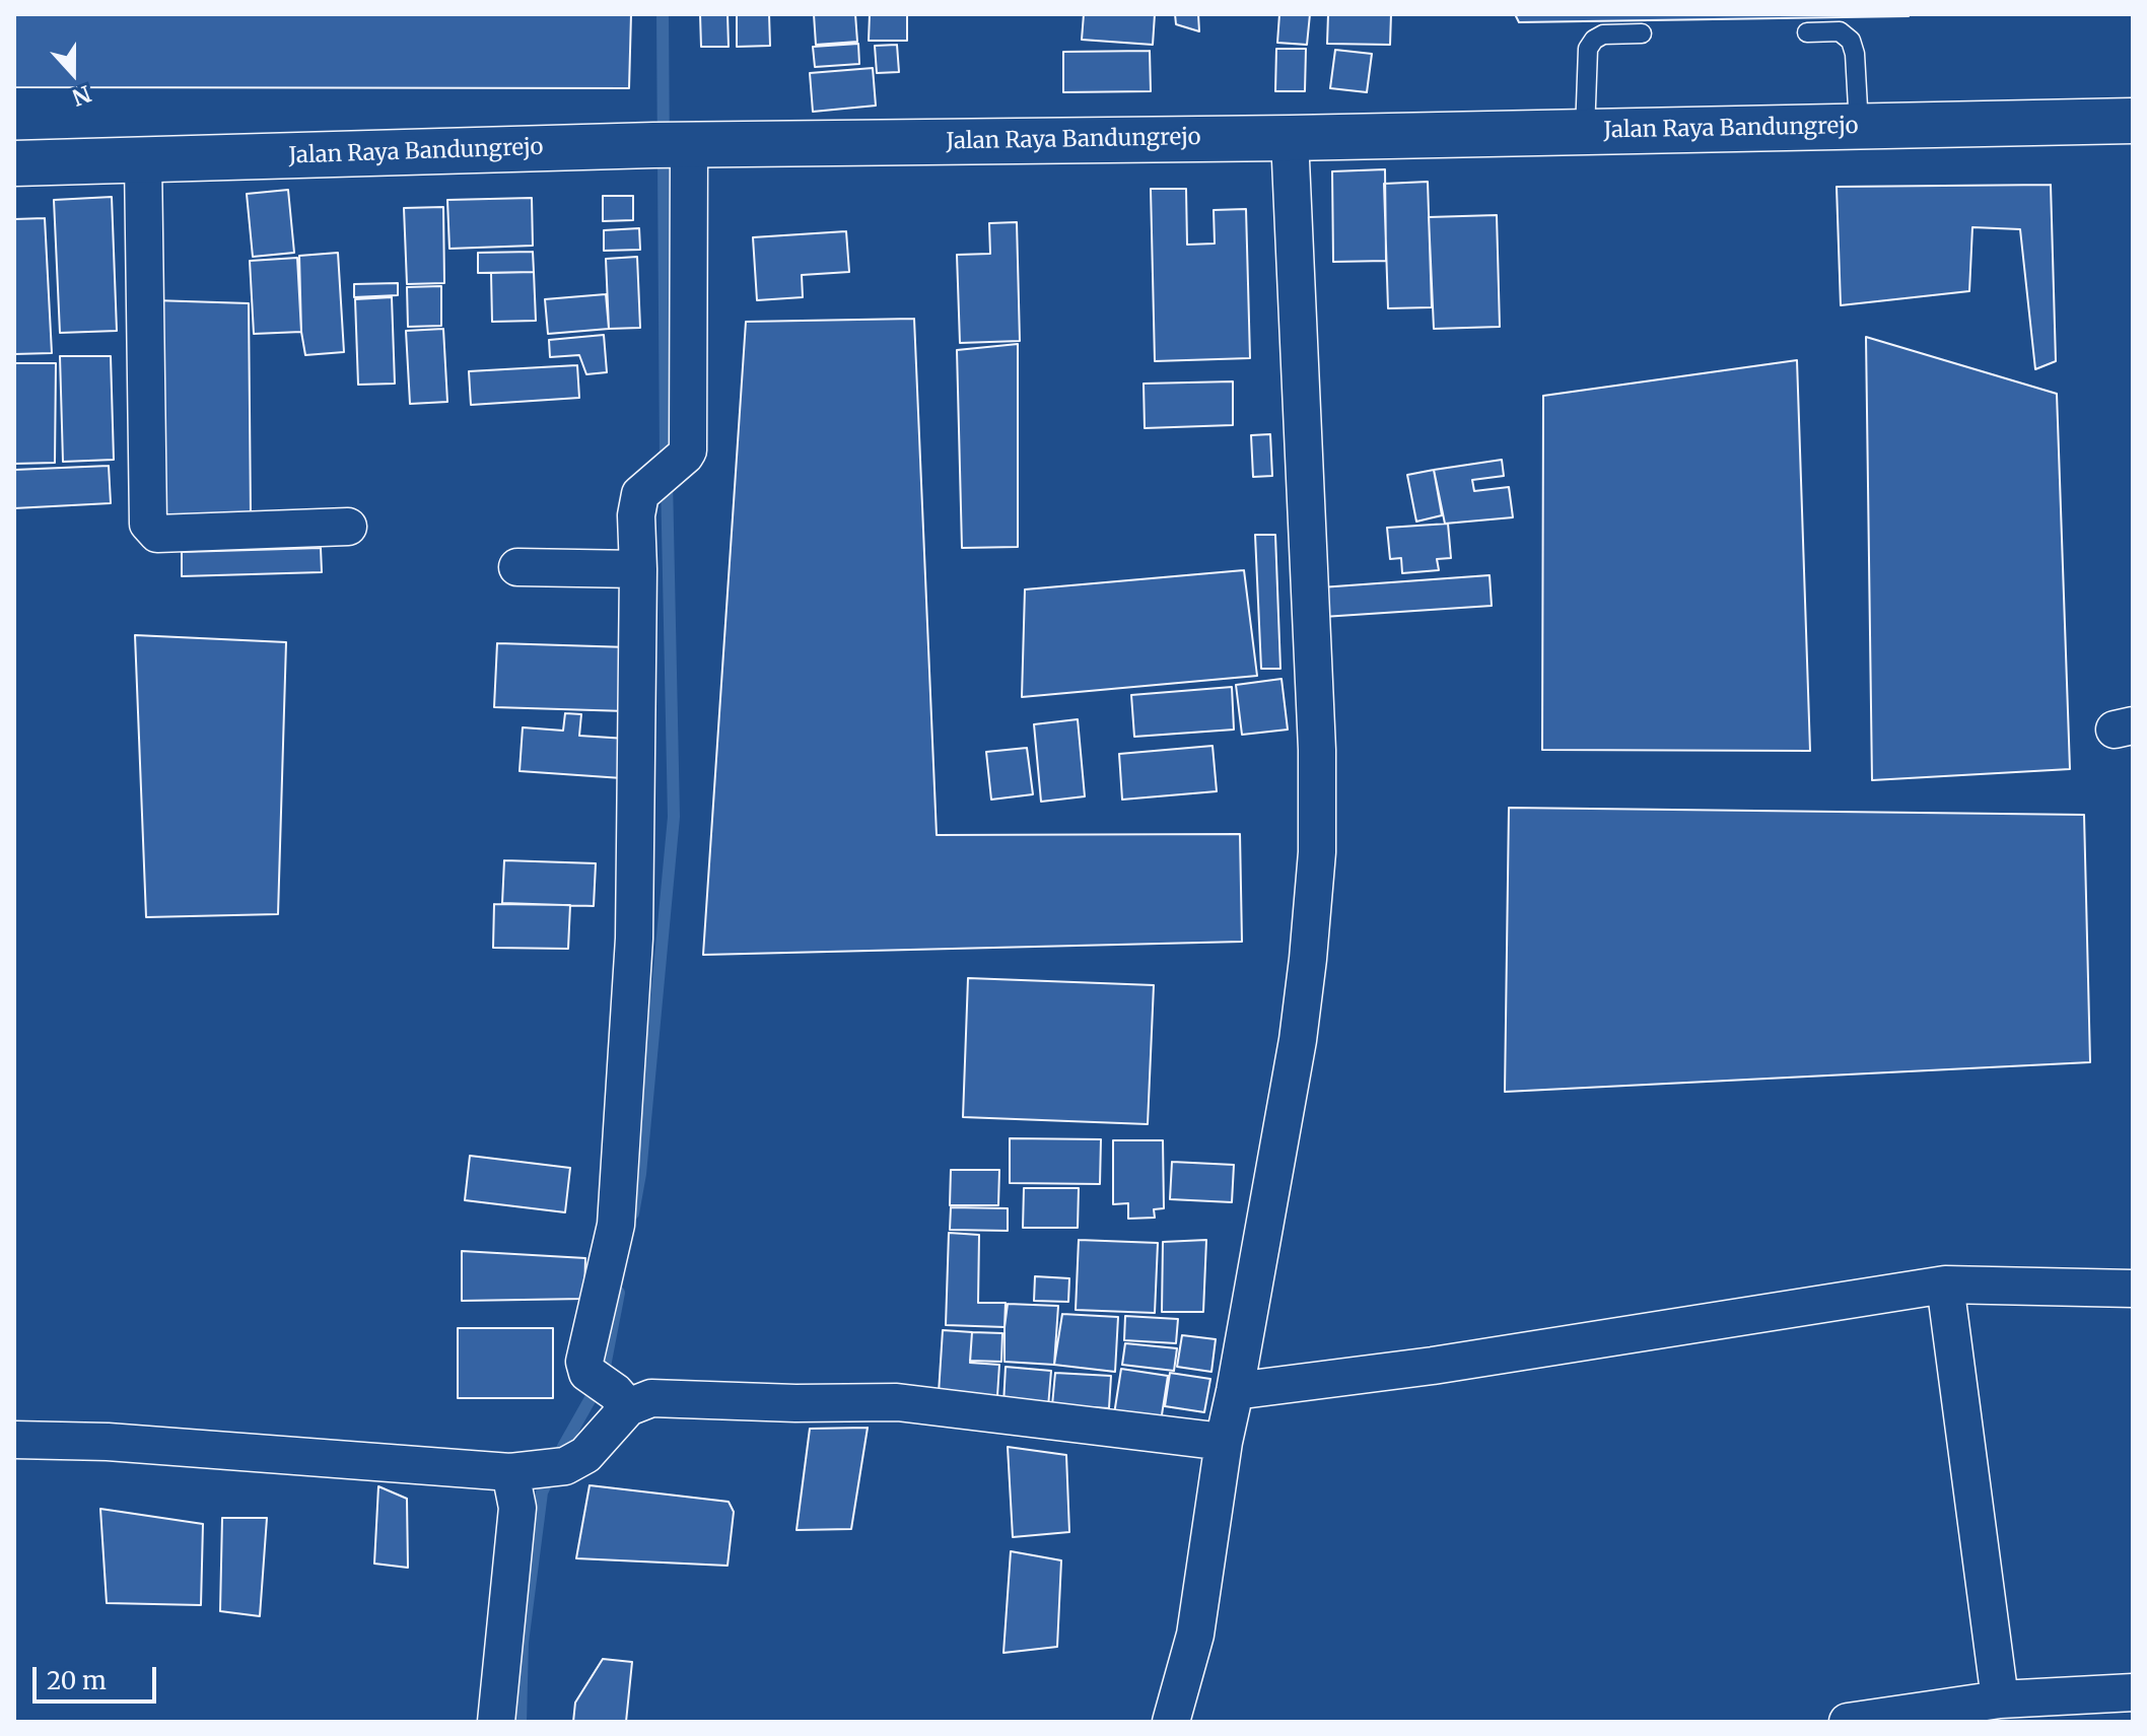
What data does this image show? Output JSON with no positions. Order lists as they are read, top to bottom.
{
  "streets": {
    "main road": ["Jalan Raya Bandungrejo"]
  },
  "scale_bar": "20 m",
  "north": "bottom"
}
